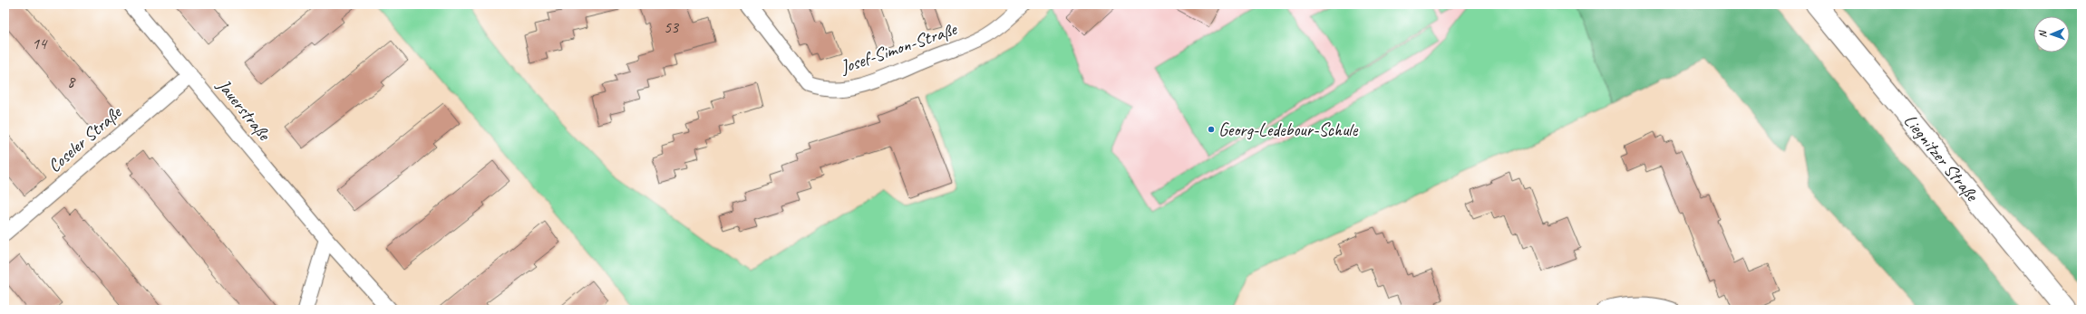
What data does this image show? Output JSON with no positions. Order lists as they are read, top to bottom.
{
  "streets": {
    "main road": ["Liegnitzer Straße"],
    "street": ["Josef-Simon-Straße", "Jauerstraße", "Coseler Straße"]
  },
  "crossings": [
    ["Jauerstraße", "Coseler Straße"]
  ],
  "places": ["Georg-Ledebour-Schule"],
  "house_numbers": ["53", "14", "8"],
  "north": "left"
}
